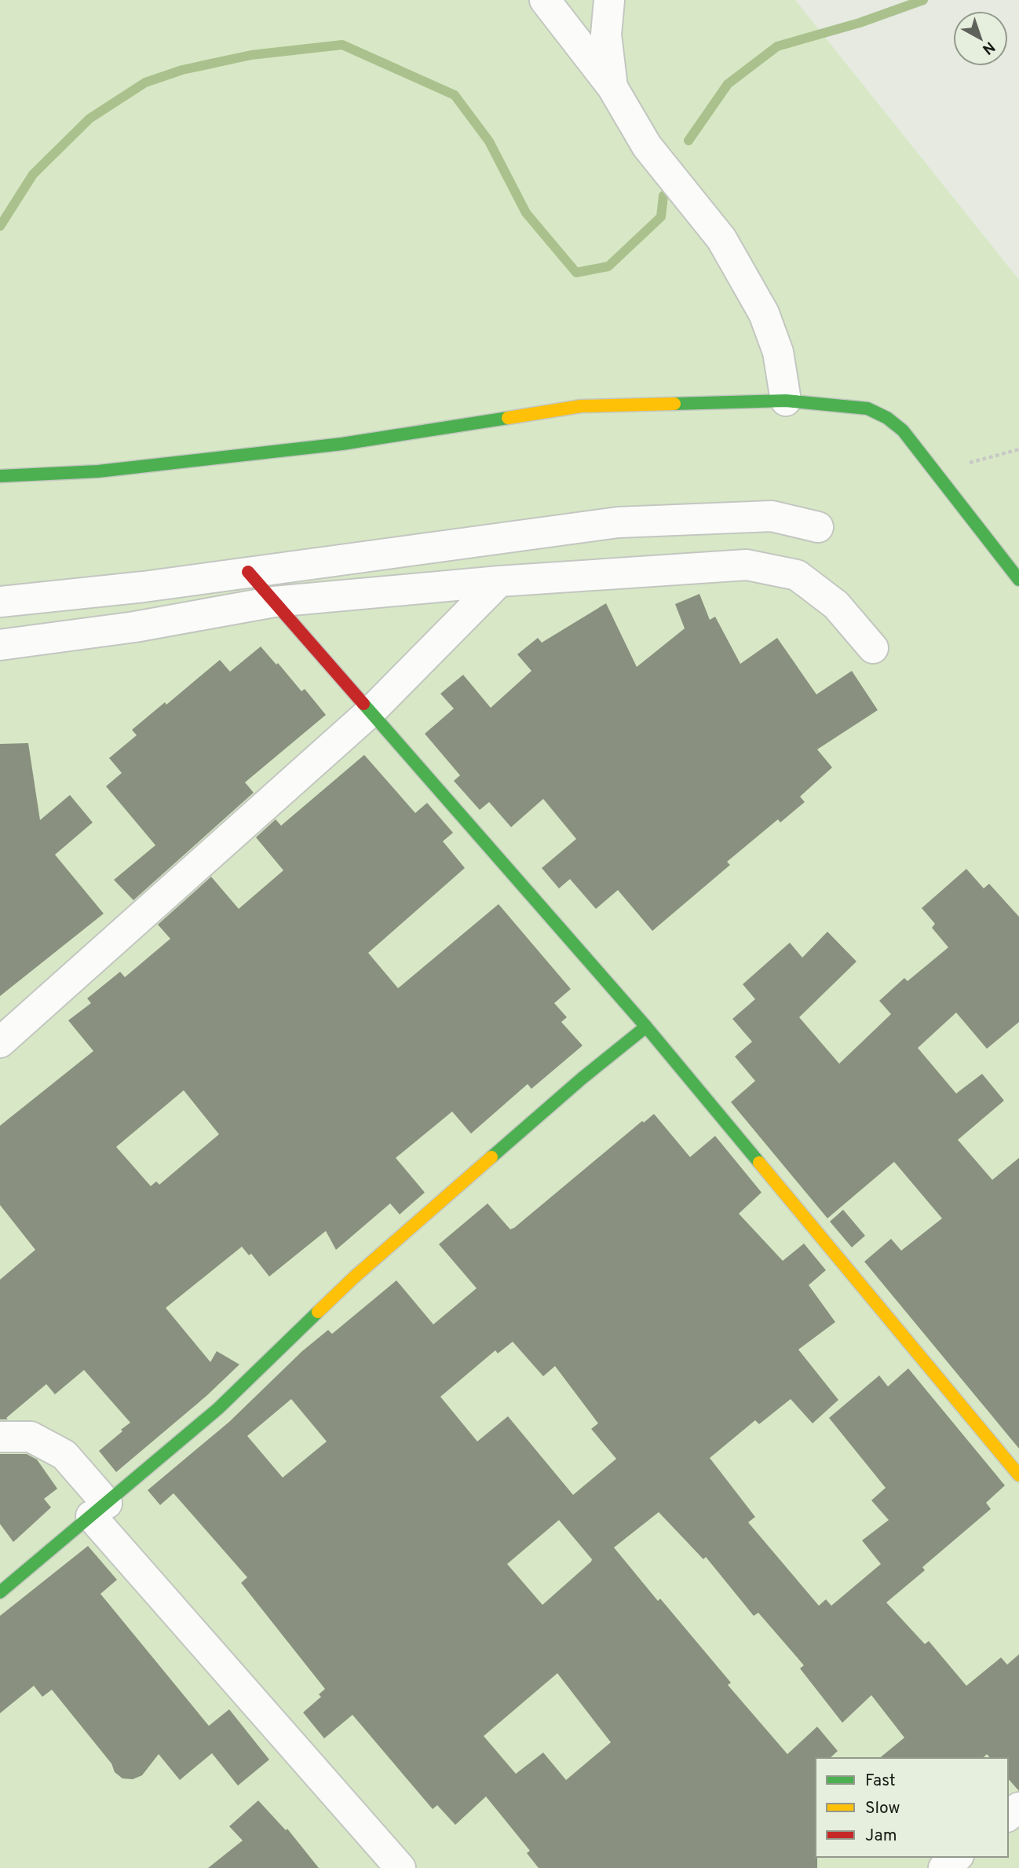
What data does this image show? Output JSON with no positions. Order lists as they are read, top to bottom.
{
  "legend": ["Fast", "Slow", "Jam"],
  "north": "bottom right"
}
